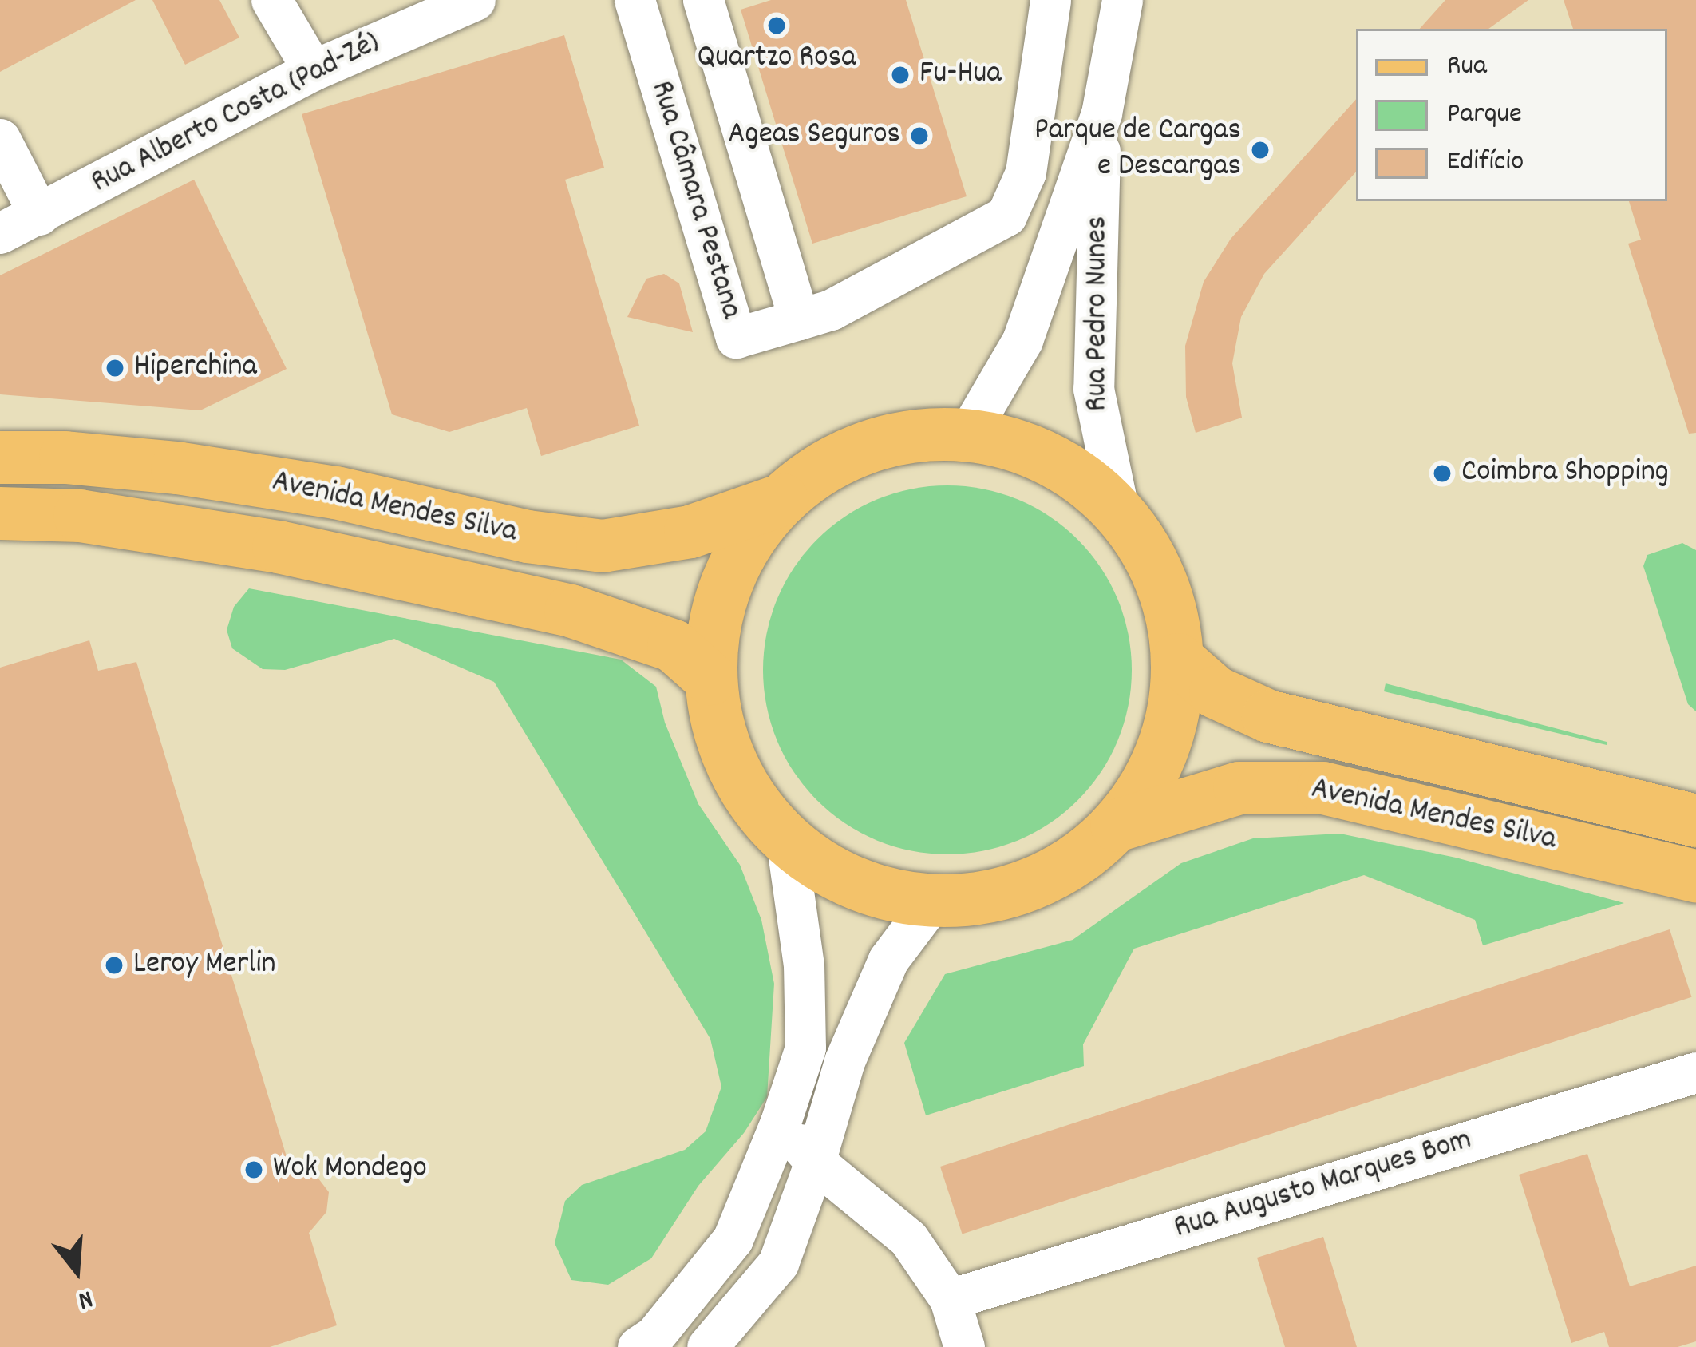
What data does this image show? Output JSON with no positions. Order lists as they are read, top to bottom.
{
  "streets": {
    "main road": ["Avenida Mendes Silva"],
    "street": [
      "Rua Alberto Costa (Pad-Zé)",
      "Rua Câmara Pestana",
      "Rua Pedro Nunes",
      "Rua Augusto Marques Bom"
    ]
  },
  "places": [
    "Quartzo Rosa",
    "Fu-Hua",
    "Ageas Seguros",
    "Parque de Cargas e Descargas",
    "Hiperchina",
    "Coimbra Shopping",
    "Leroy Merlin",
    "Wok Mondego"
  ],
  "legend": ["Rua", "Parque", "Edifício"],
  "north": "bottom"
}
